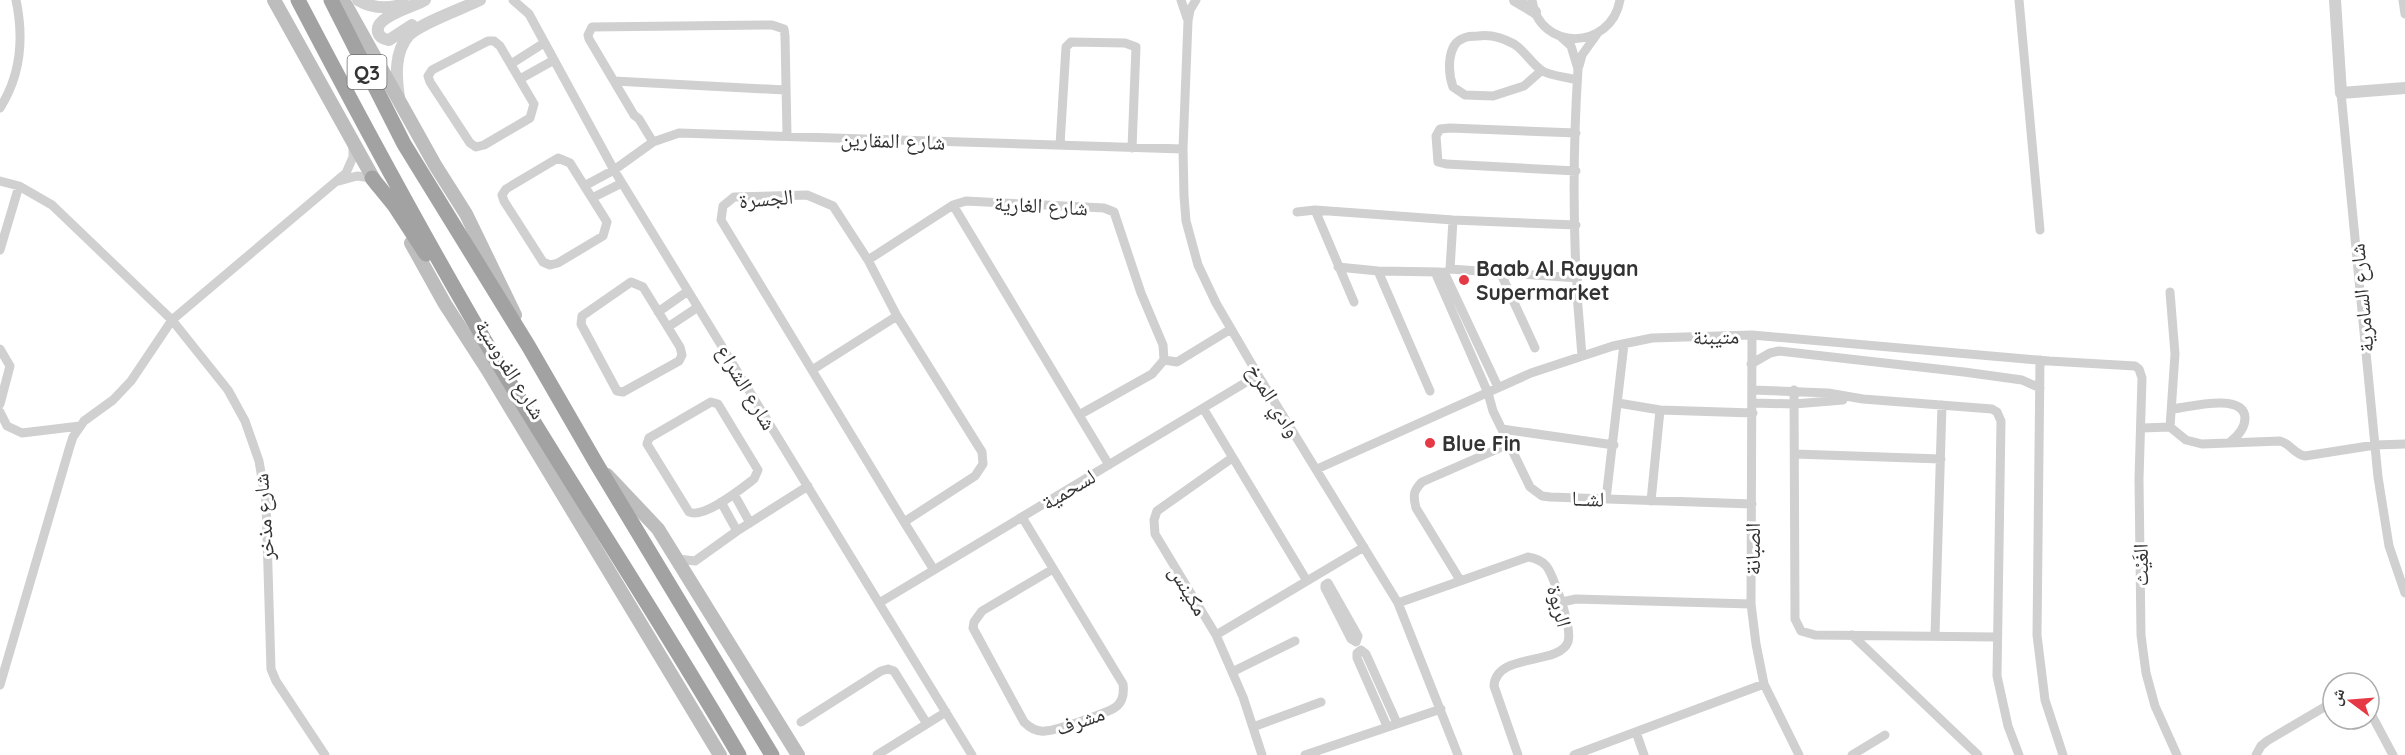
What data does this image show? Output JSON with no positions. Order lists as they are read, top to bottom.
{
  "streets": {
    "highway": ["Q3", "شارع الفروسية"],
    "street": [
      "شارع المقارين",
      "الجسرة",
      "شارع الغارية",
      "شارع السامرية",
      "متيبنة",
      "شارع الشراع",
      "وادي المرخ",
      "لسحمية",
      "لشــا",
      "شارع مذخر",
      "الصبانة",
      "الغَيْث",
      "مكينس",
      "الربوة",
      "مشرف"
    ]
  },
  "crossings": [
    ["شارع المقارين", "شارع الشراع"],
    ["شارع المقارين", "وادي المرخ"],
    ["الجسرة", "لسحمية"],
    ["شارع الغارية", "لسحمية"],
    ["متيبنة", "وادي المرخ"],
    ["متيبنة", "لشــا"],
    ["متيبنة", "الصبانة"],
    ["متيبنة", "الغَيْث"],
    ["شارع الشراع", "لسحمية"],
    ["وادي المرخ", "لسحمية"],
    ["وادي المرخ", "الربوة"],
    ["لسحمية", "مشرف"],
    ["لشــا", "الصبانة"]
  ],
  "places": ["Baab Al Rayyan Supermarket", "Blue Fin"],
  "north": "left"
}
